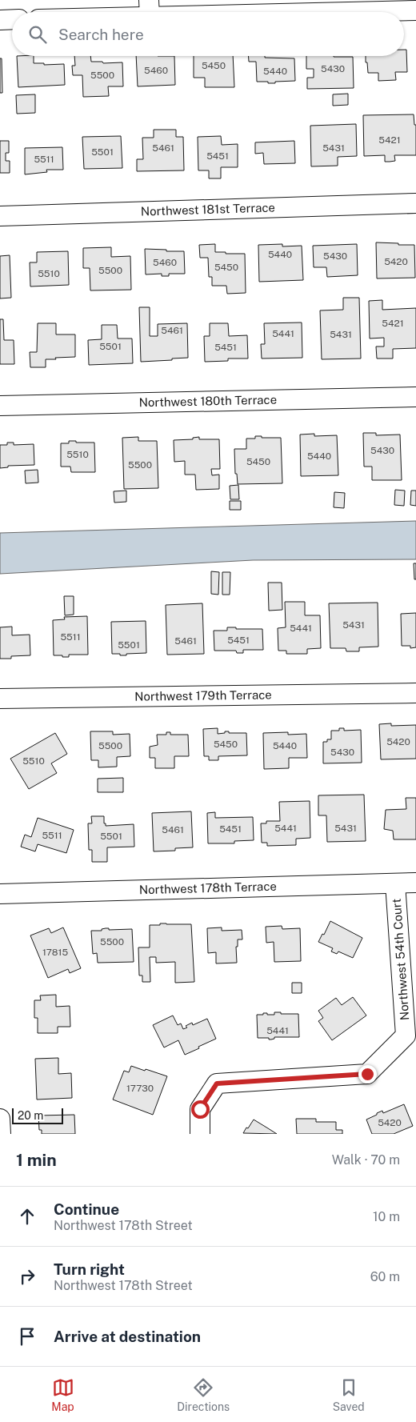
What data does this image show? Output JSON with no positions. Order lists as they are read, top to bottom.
{
  "streets": {
    "street": [
      "Northwest 181st Terrace",
      "Northwest 180th Terrace",
      "Northwest 179th Terrace",
      "Northwest 178th Terrace",
      "Northwest 54th Court"
    ]
  },
  "crossings": [
    ["Northwest 178th Terrace", "Northwest 54th Court"]
  ],
  "house_numbers": [
    "5450",
    "5430",
    "5460",
    "5440",
    "5500",
    "5421",
    "5461",
    "5431",
    "5501",
    "5451",
    "5511",
    "5440",
    "5430",
    "5420",
    "5460",
    "5450",
    "5500",
    "5510",
    "5421",
    "5461",
    "5441",
    "5431",
    "5501",
    "5451",
    "5430",
    "5510",
    "5440",
    "5450",
    "5500",
    "5431",
    "5441",
    "5511",
    "5451",
    "5461",
    "5501",
    "5420",
    "5450",
    "5500",
    "5440",
    "5430",
    "5510",
    "5441",
    "5431",
    "5451",
    "5461",
    "5511",
    "5501",
    "5500",
    "17815",
    "5441",
    "17730",
    "5420"
  ],
  "scale_bar": "20 m",
  "page": {
    "search": "Search here",
    "scale": "20 m",
    "heading": ["1 min", "Walk · 70 m"],
    "list": [
      ["Continue", "Northwest 178th Street", "10 m"],
      ["Turn right", "Northwest 178th Street", "60 m"],
      "Arrive at destination"
    ],
    "nav": ["Map", "Directions", "Saved"]
  }
}
